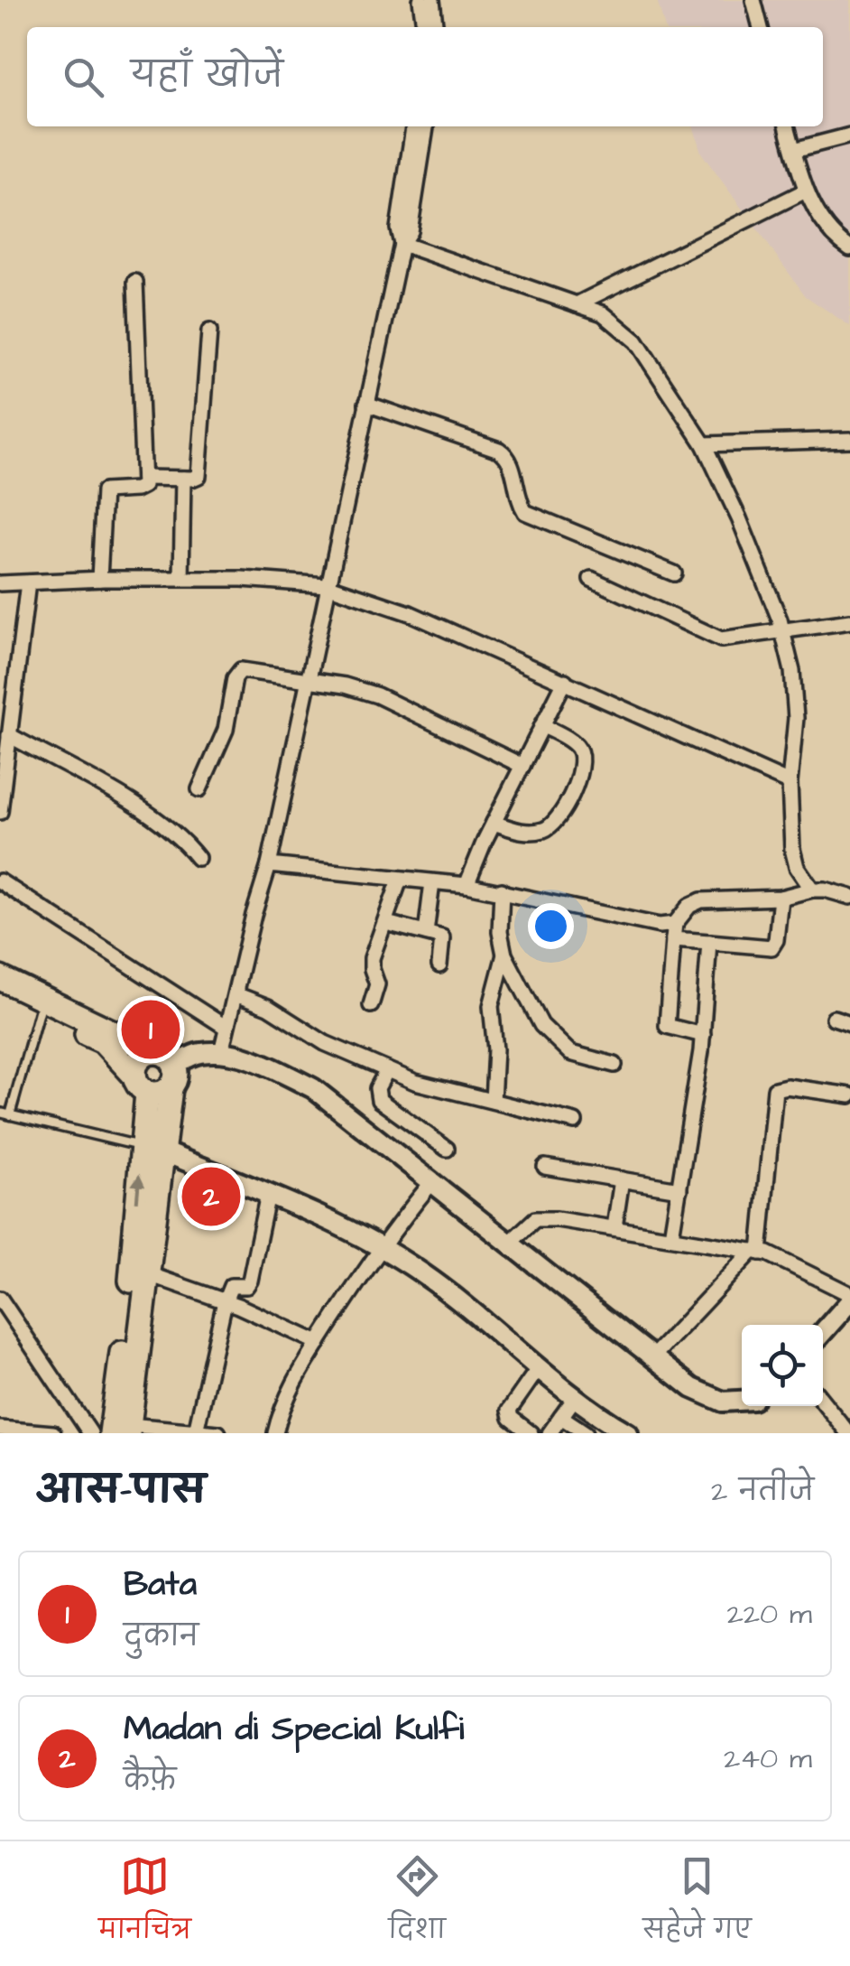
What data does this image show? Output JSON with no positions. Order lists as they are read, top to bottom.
{
  "page": {
    "search": "यहाँ खोजें",
    "pins": ["1", "2"],
    "heading": ["आस-पास", "2 नतीजे"],
    "list": [
      {
        "mark": "1",
        "name": "Bata",
        "note": "दुकान",
        "value": "220 m"
      },
      {
        "mark": "2",
        "name": "Madan di Special Kulfi",
        "note": "कैफ़े",
        "value": "240 m"
      }
    ],
    "nav": ["मानचित्र", "दिशा", "सहेजे गए"]
  }
}
